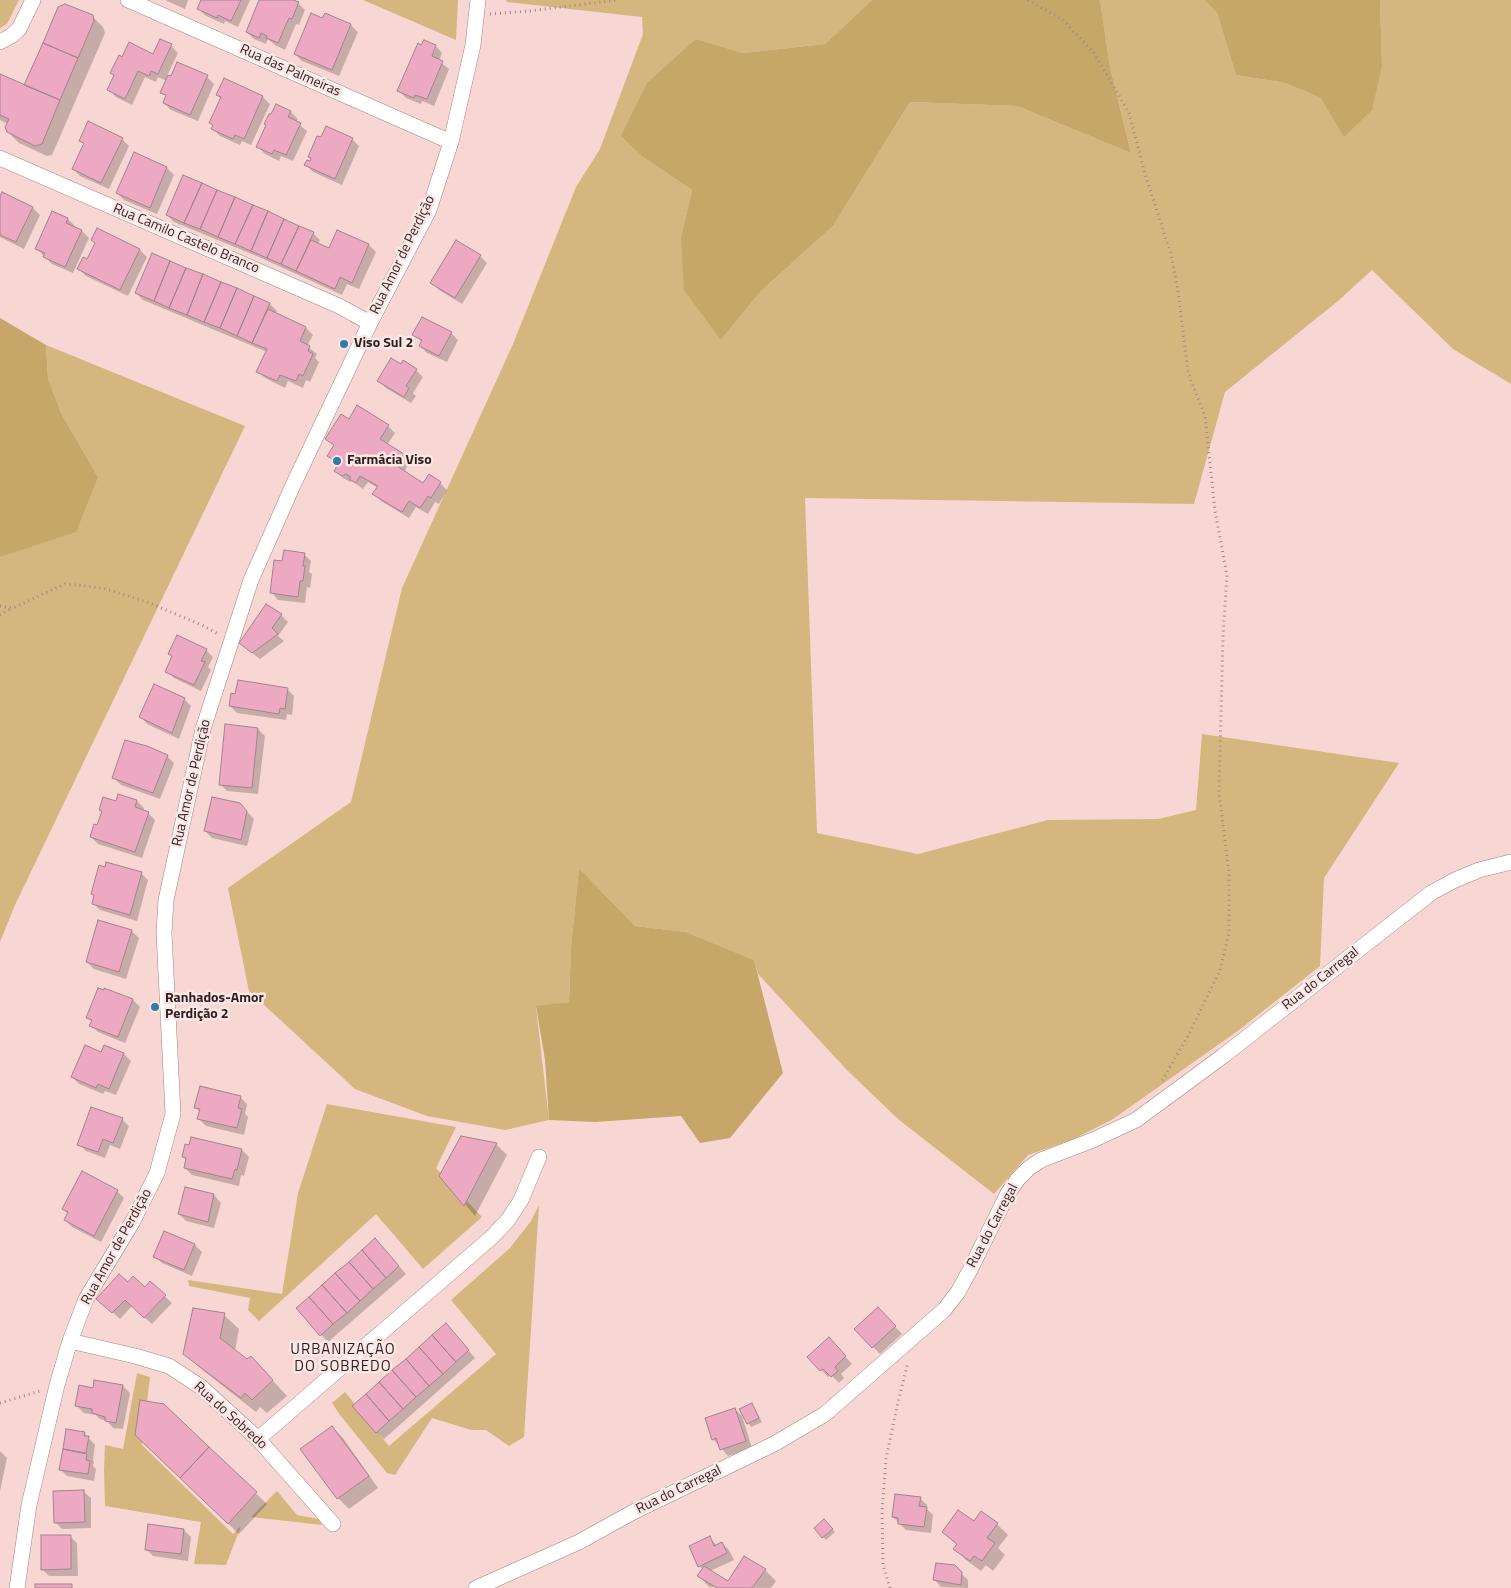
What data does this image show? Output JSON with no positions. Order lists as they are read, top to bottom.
{
  "streets": {
    "street": [
      "Rua das Palmeiras",
      "Rua Camilo Castelo Branco",
      "Rua Amor de Perdição",
      "Rua do Carregal",
      "Rua do Sobredo"
    ]
  },
  "crossings": [
    ["Rua das Palmeiras", "Rua Amor de Perdição"],
    ["Rua Camilo Castelo Branco", "Rua Amor de Perdição"],
    ["Rua Amor de Perdição", "Rua do Sobredo"]
  ],
  "districts": ["URBANIZAÇÃO DO SOBREDO"],
  "places": ["Viso Sul 2", "Farmácia Viso", "Ranhados-Amor Perdição 2"]
}
